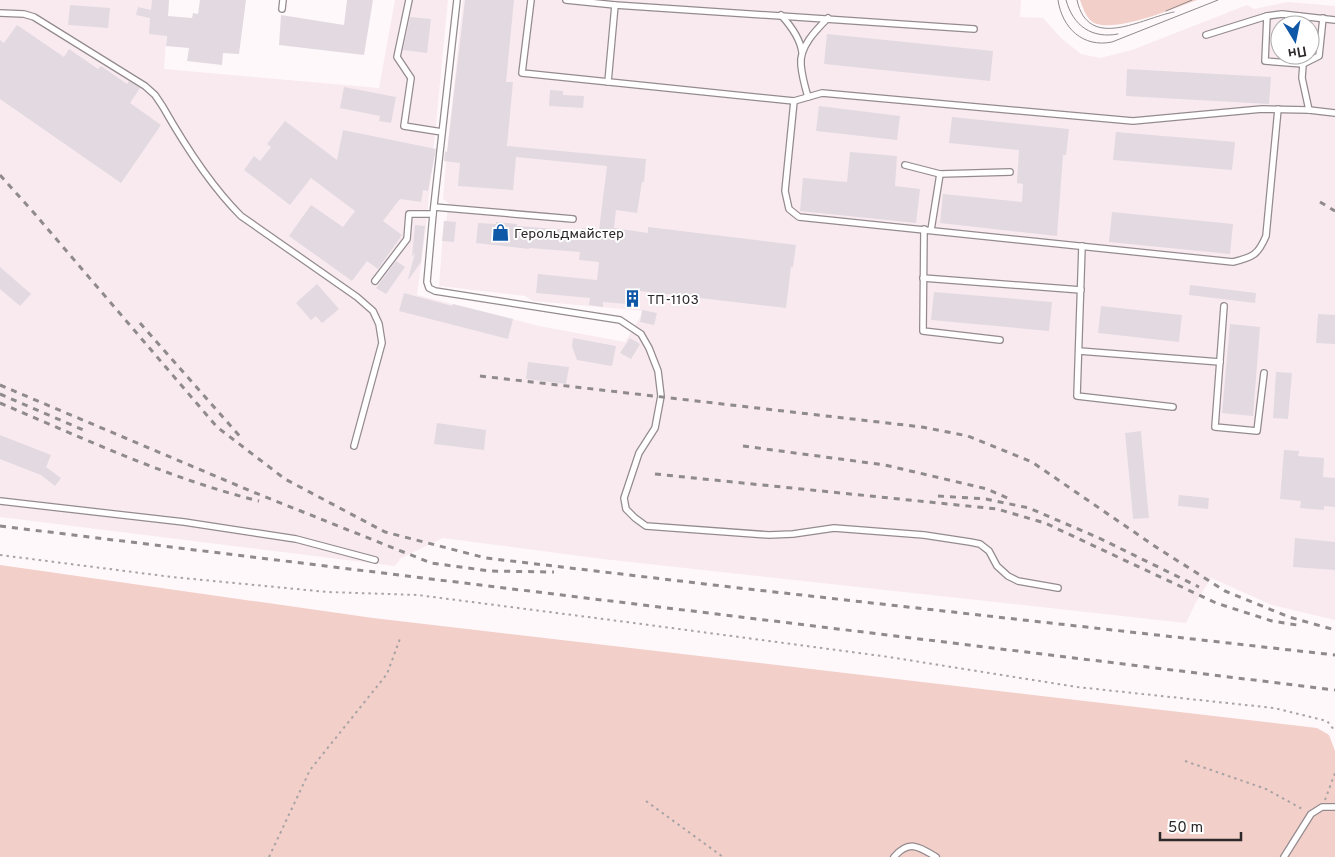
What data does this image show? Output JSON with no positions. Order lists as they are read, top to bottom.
{
  "places": {
    "shop": ["Герольдмайстер"],
    "building": ["ТП-1103"]
  },
  "scale_bar": "50 m",
  "north": "bottom"
}
